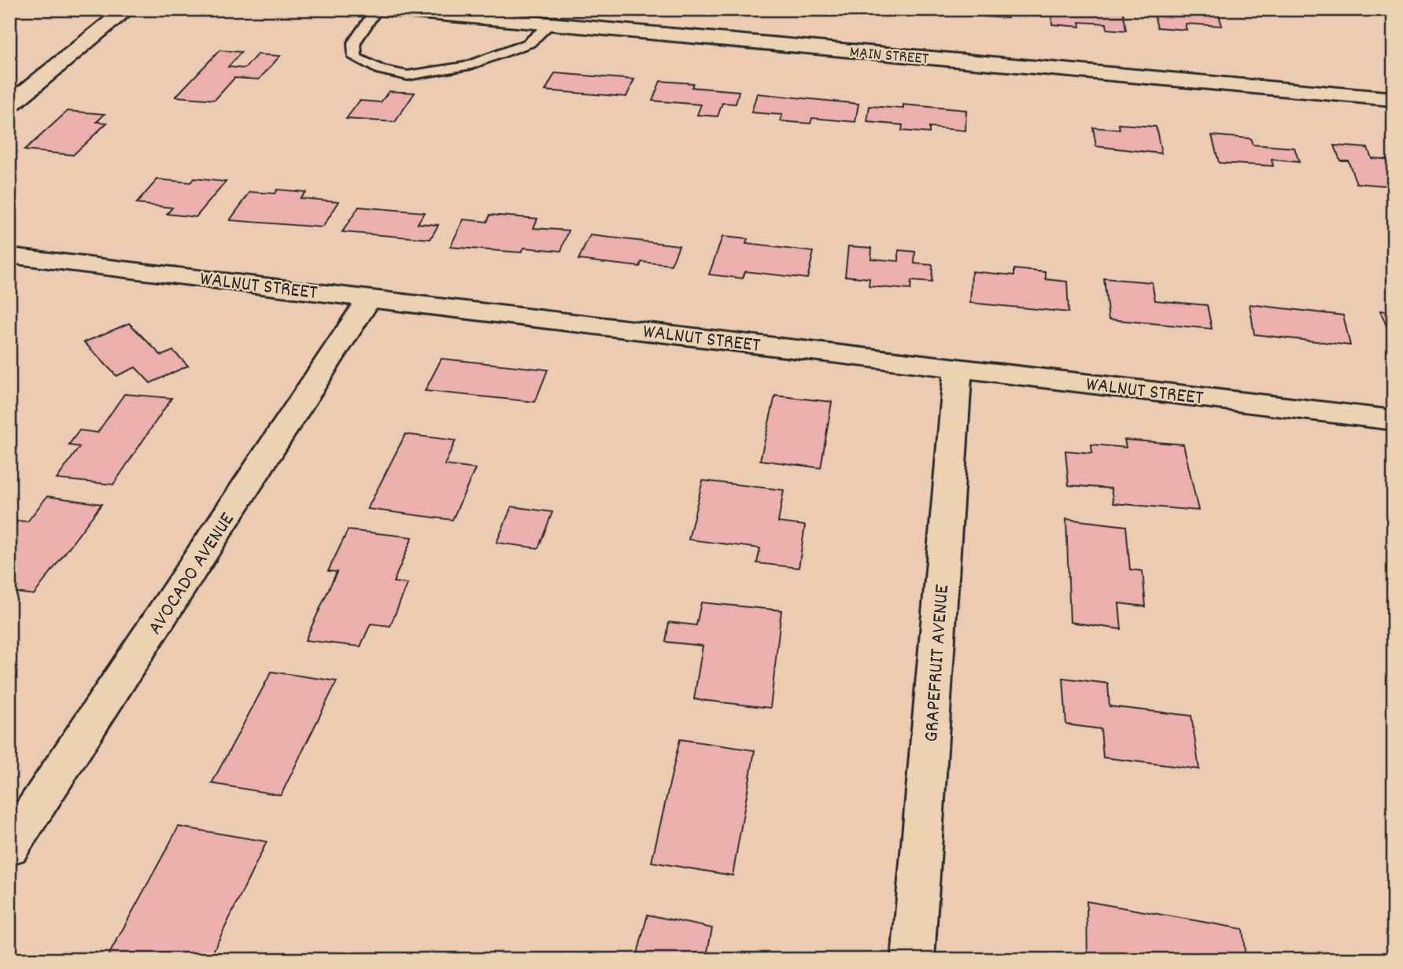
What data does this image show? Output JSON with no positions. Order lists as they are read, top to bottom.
{
  "streets": {
    "street": [
      "MAIN STREET",
      "WALNUT STREET",
      "AVOCADO AVENUE",
      "GRAPEFRUIT AVENUE"
    ]
  },
  "crossings": [
    ["WALNUT STREET", "AVOCADO AVENUE"],
    ["WALNUT STREET", "GRAPEFRUIT AVENUE"]
  ]
}
